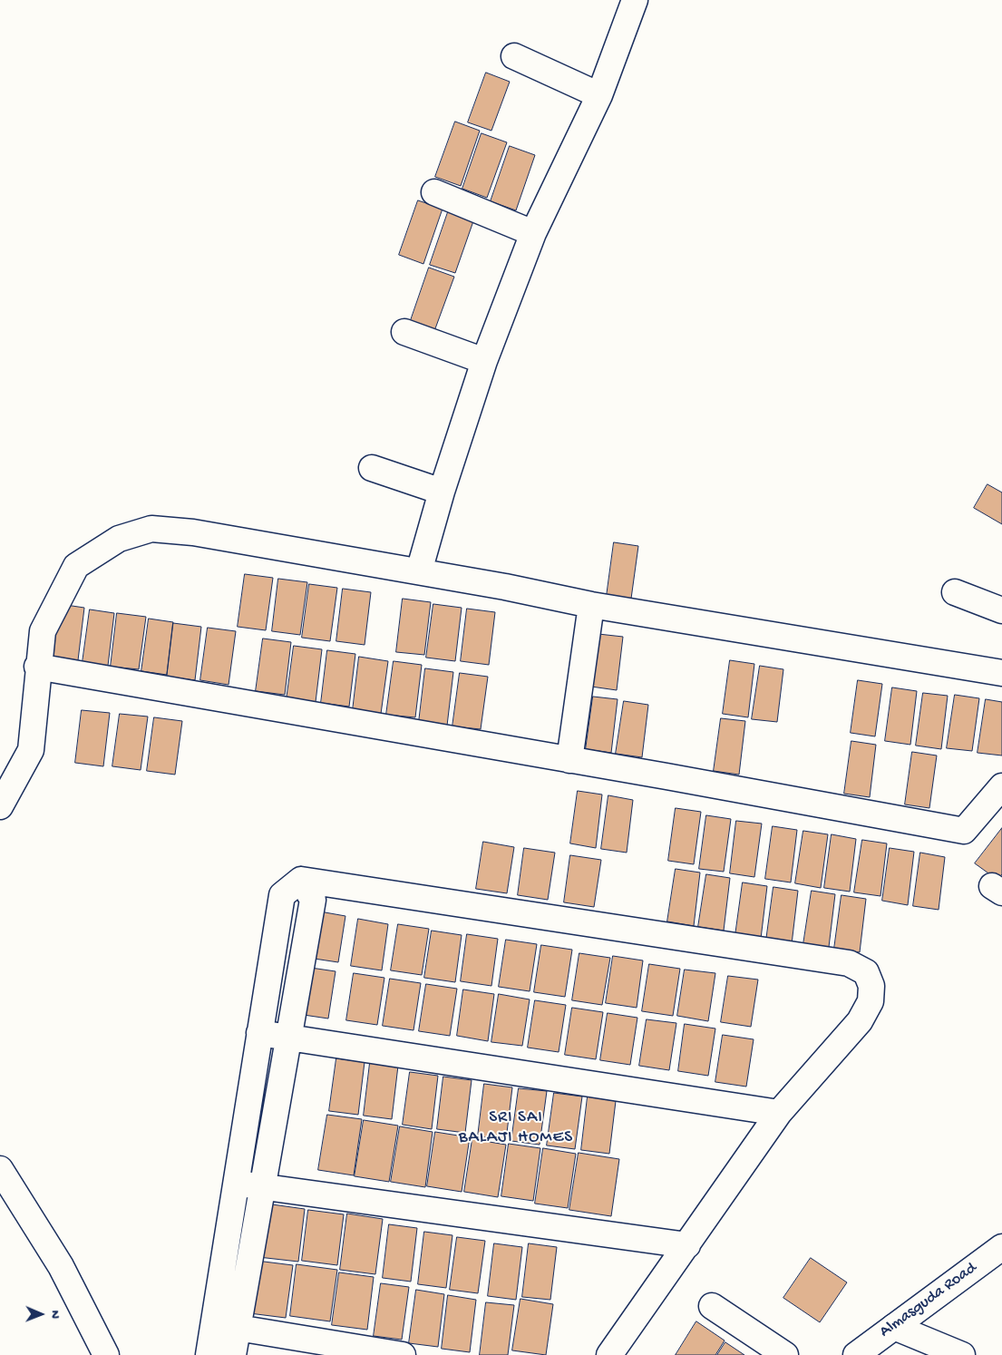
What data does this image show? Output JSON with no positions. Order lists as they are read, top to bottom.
{
  "streets": {
    "street": ["Almasguda Road"]
  },
  "districts": ["SRI SAI BALAJI HOMES"],
  "north": "right"
}
